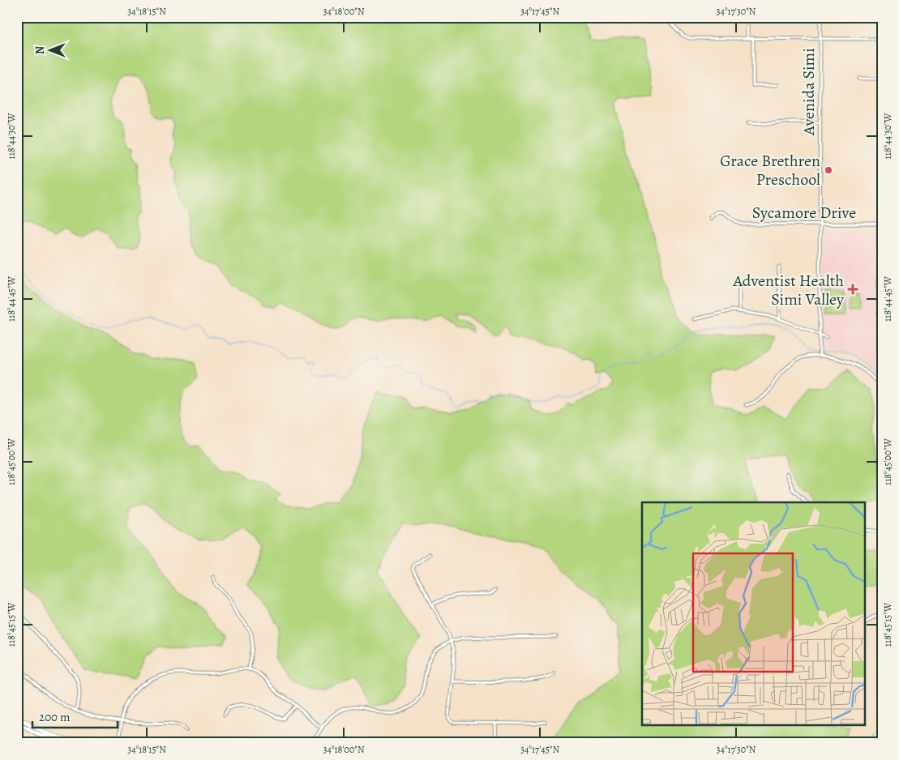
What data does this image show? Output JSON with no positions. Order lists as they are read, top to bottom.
{
  "streets": {
    "street": ["Avenida Simi", "Sycamore Drive"]
  },
  "crossings": [
    ["Avenida Simi", "Sycamore Drive"]
  ],
  "places": {
    "other": ["Grace Brethren Preschool"],
    "health": ["Adventist Health Simi Valley"]
  },
  "scale_bar": "200 m",
  "north": "left",
  "coordinates": [
    "34°18'15\"N",
    "34°18'00\"N",
    "34°17'45\"N",
    "34°17'30\"N",
    "118°44'30\"W",
    "118°44'45\"W",
    "118°45'00\"W",
    "118°45'15\"W"
  ]
}
